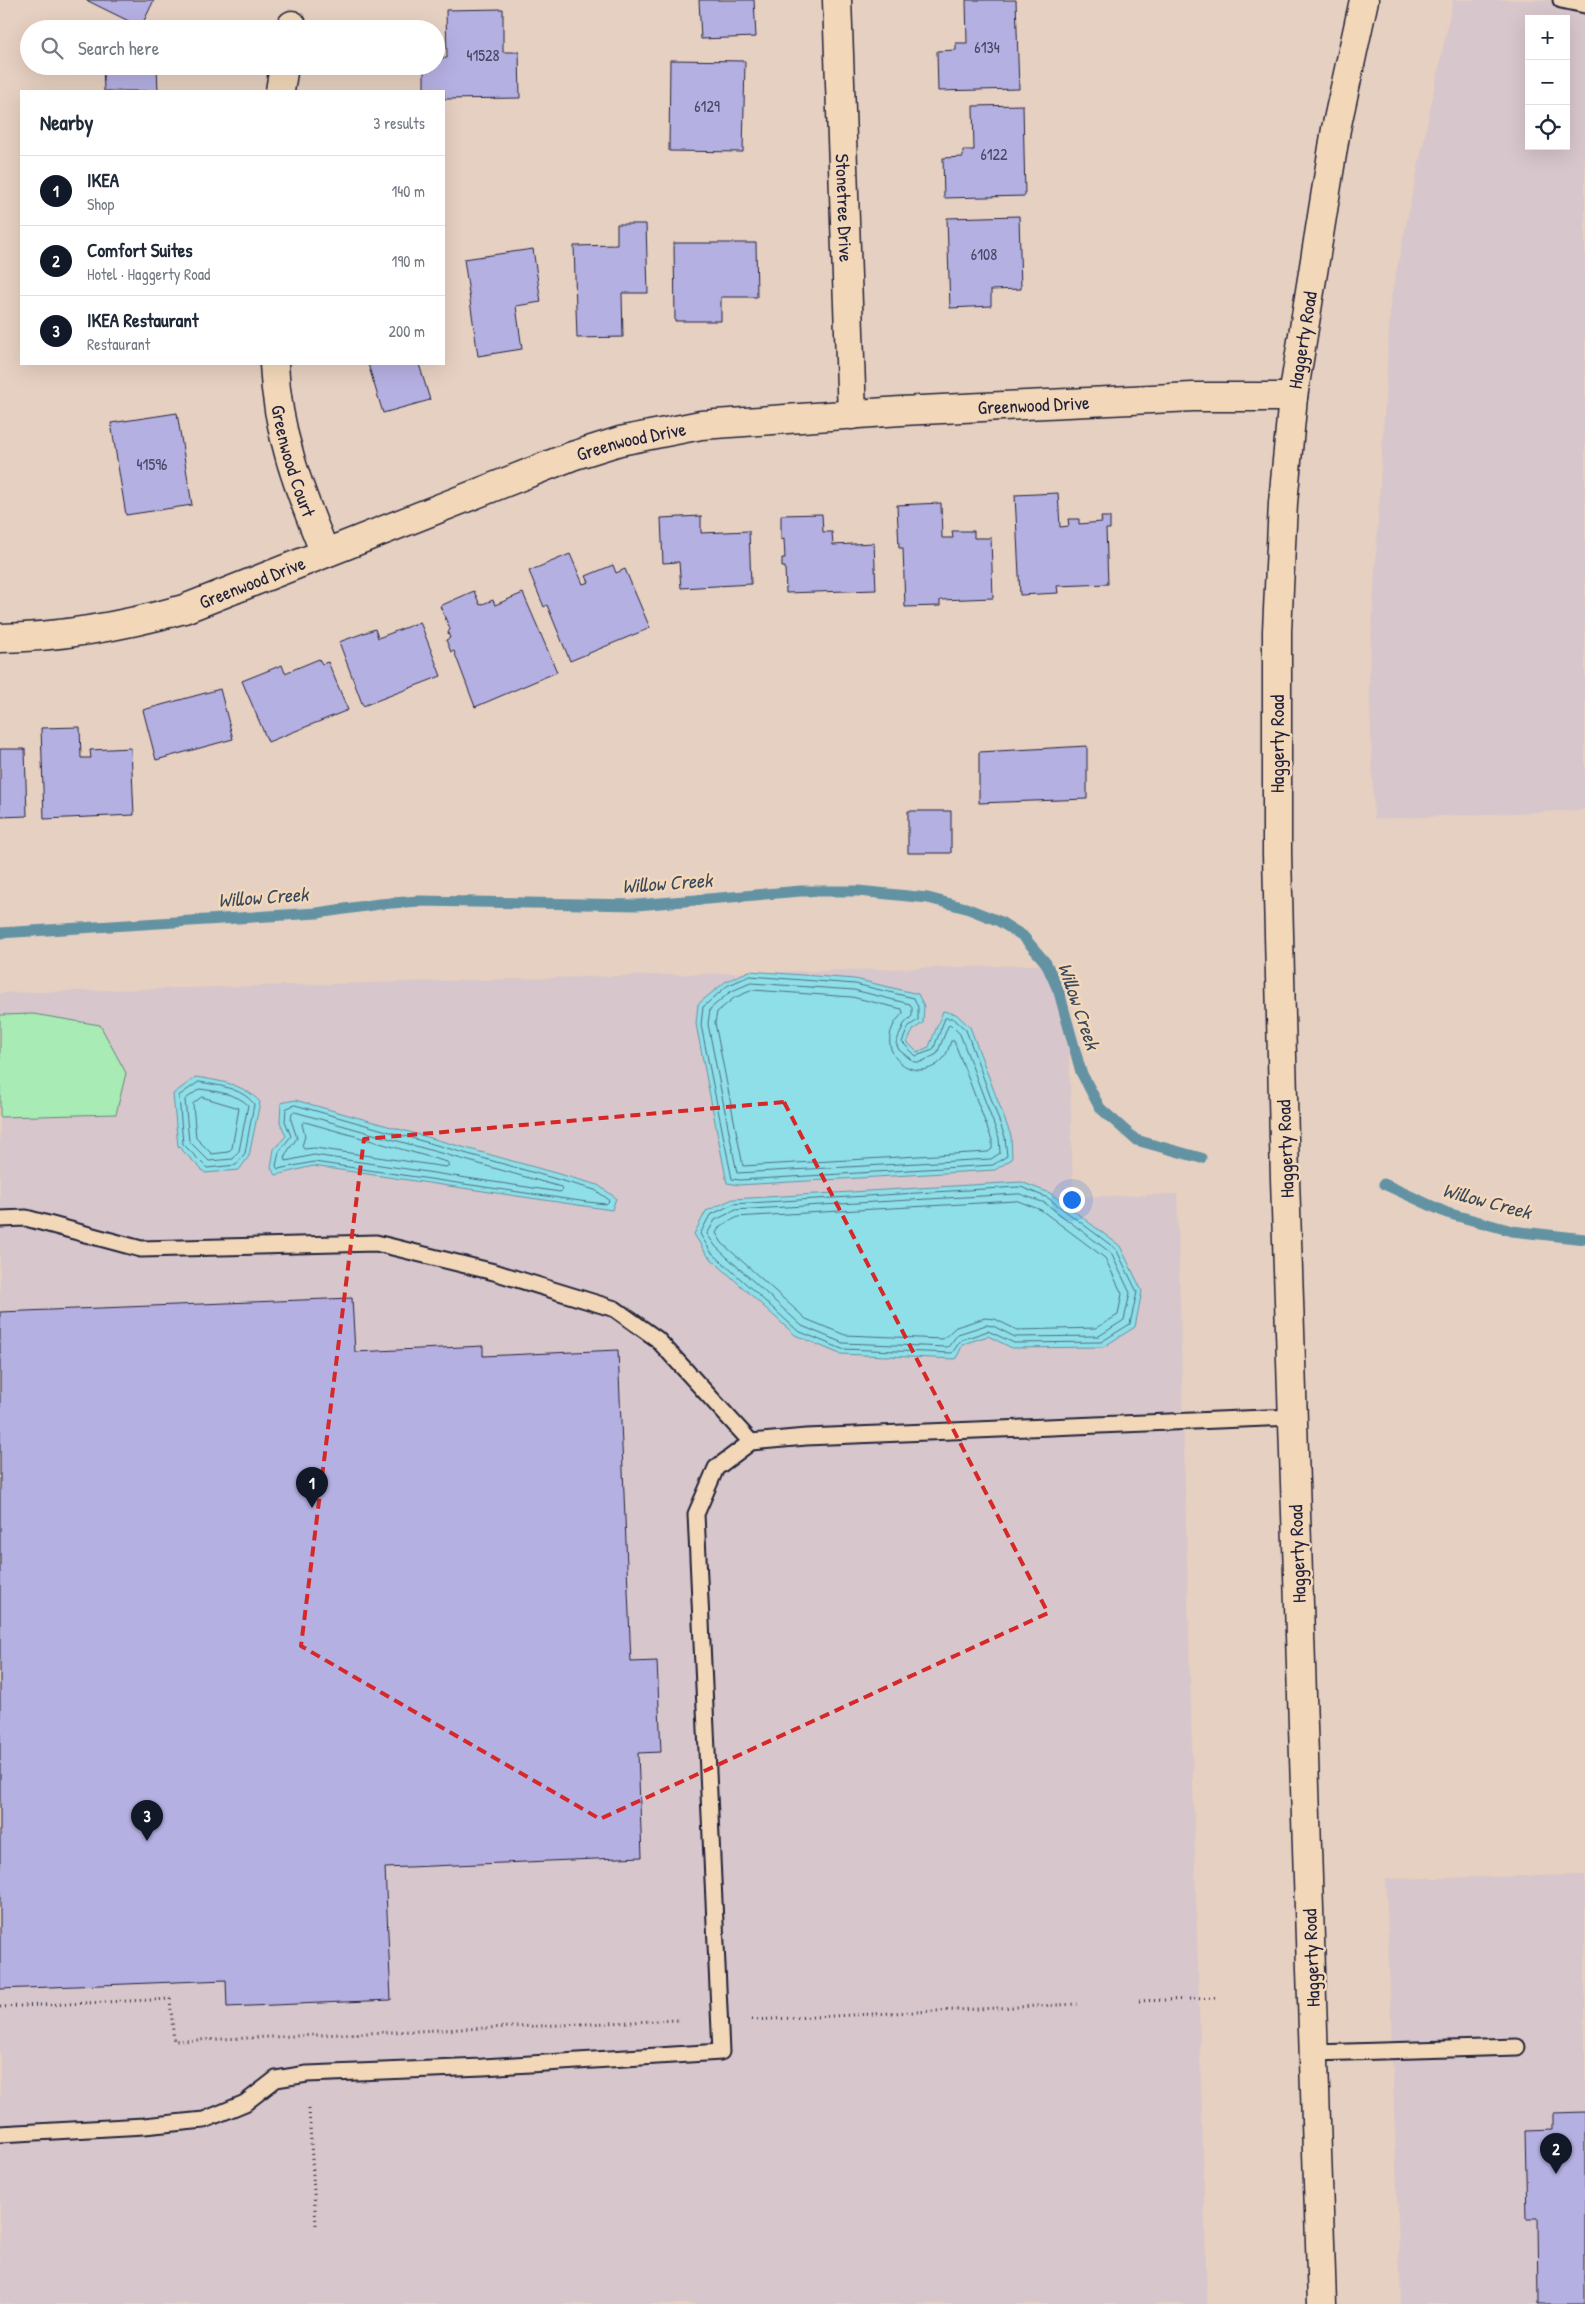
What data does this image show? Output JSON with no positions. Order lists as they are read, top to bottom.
{
  "streets": {
    "main road": [
      "Stonetree Drive",
      "Haggerty Road",
      "Greenwood Drive",
      "Greenwood Court"
    ]
  },
  "crossings": [
    ["Stonetree Drive", "Greenwood Drive"],
    ["Haggerty Road", "Greenwood Drive"],
    ["Greenwood Drive", "Greenwood Court"]
  ],
  "water": ["Willow Creek"],
  "house_numbers": [
    "6134",
    "41528",
    "6129",
    "6122",
    "6108",
    "41596"
  ],
  "page": {
    "map_buttons": ["+", "−"],
    "search": "Search here",
    "heading": ["Nearby", "3 results"],
    "list": [
      {
        "mark": "1",
        "name": "IKEA",
        "note": "Shop",
        "value": "140 m"
      },
      {
        "mark": "2",
        "name": "Comfort Suites",
        "note": "Hotel · Haggerty Road",
        "value": "190 m"
      },
      {
        "mark": "3",
        "name": "IKEA Restaurant",
        "note": "Restaurant",
        "value": "200 m"
      }
    ],
    "pins": ["1", "3", "2"]
  }
}
